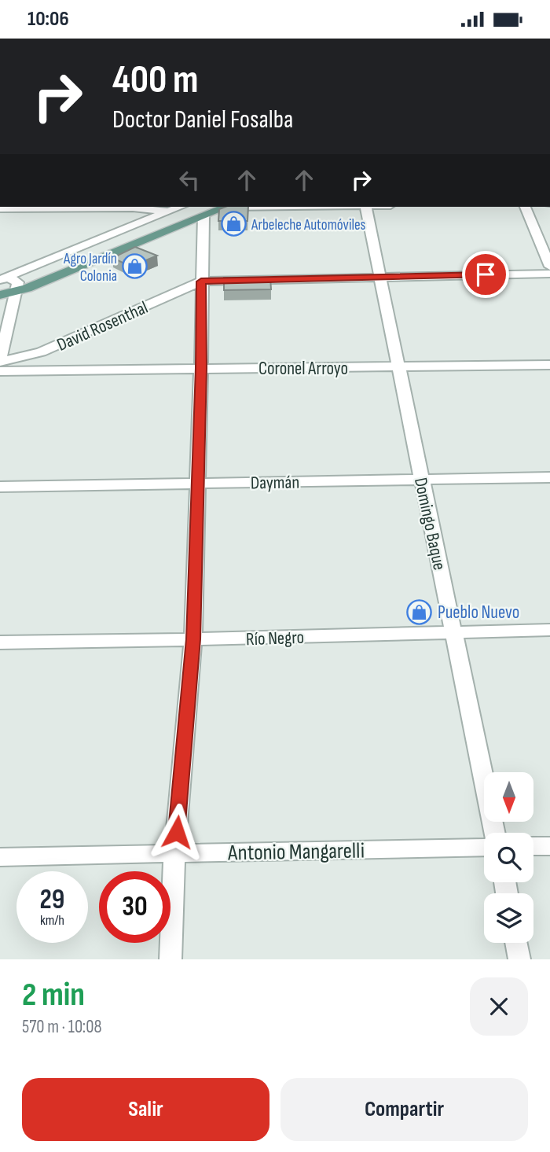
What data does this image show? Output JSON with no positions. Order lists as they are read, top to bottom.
{
  "streets": {
    "street": [
      "David Rosenthal",
      "Coronel Arroyo",
      "Daymán",
      "Domingo Baque",
      "Río Negro",
      "Antonio Mangarelli"
    ]
  },
  "crossings": [
    ["Coronel Arroyo", "Domingo Baque"],
    ["Daymán", "Domingo Baque"],
    ["Domingo Baque", "Río Negro"]
  ],
  "places": {
    "shop": ["Arbeleche Automóviles", "Agro Jardín Colonia", "Pueblo Nuevo"]
  },
  "north": "bottom",
  "page": {
    "status": "10:06",
    "turn": ["400 m", "Doctor Daniel Fosalba"],
    "speed": "29 km/h",
    "limit": "30",
    "heading": ["2 min", "570 m · 10:08"],
    "buttons": ["Salir", "Compartir"]
  }
}
